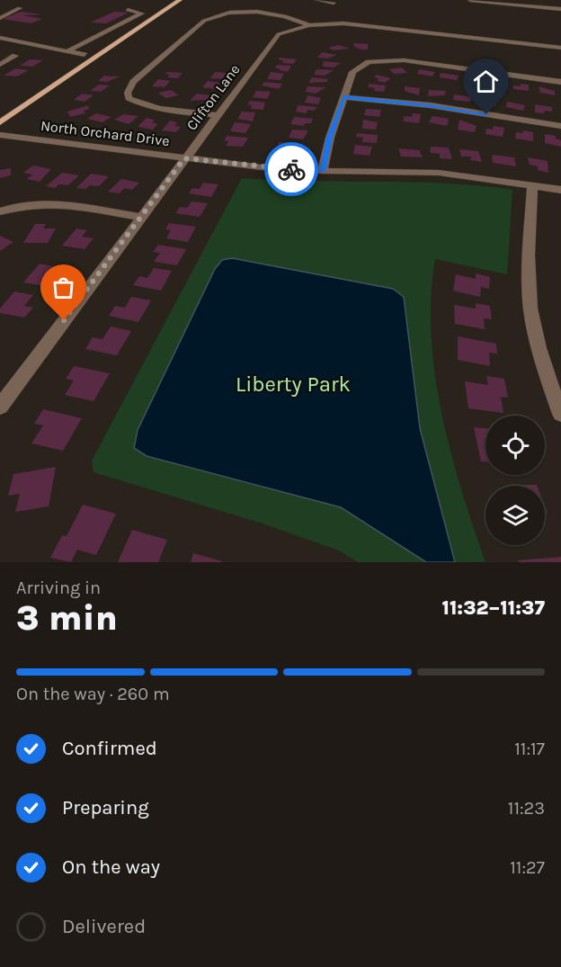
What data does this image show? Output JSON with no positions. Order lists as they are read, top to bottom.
{
  "streets": {
    "street": ["Clifton Lane", "North Orchard Drive"]
  },
  "crossings": [
    ["Clifton Lane", "North Orchard Drive"]
  ],
  "parks": ["Liberty Park"],
  "page": {
    "heading": ["3 min", "Arriving in", "11:32–11:37"],
    "bar": "On the way · 260 m",
    "list": [
      ["Confirmed", "11:17"],
      ["Preparing", "11:23"],
      ["On the way", "11:27"],
      "Delivered"
    ]
  }
}
